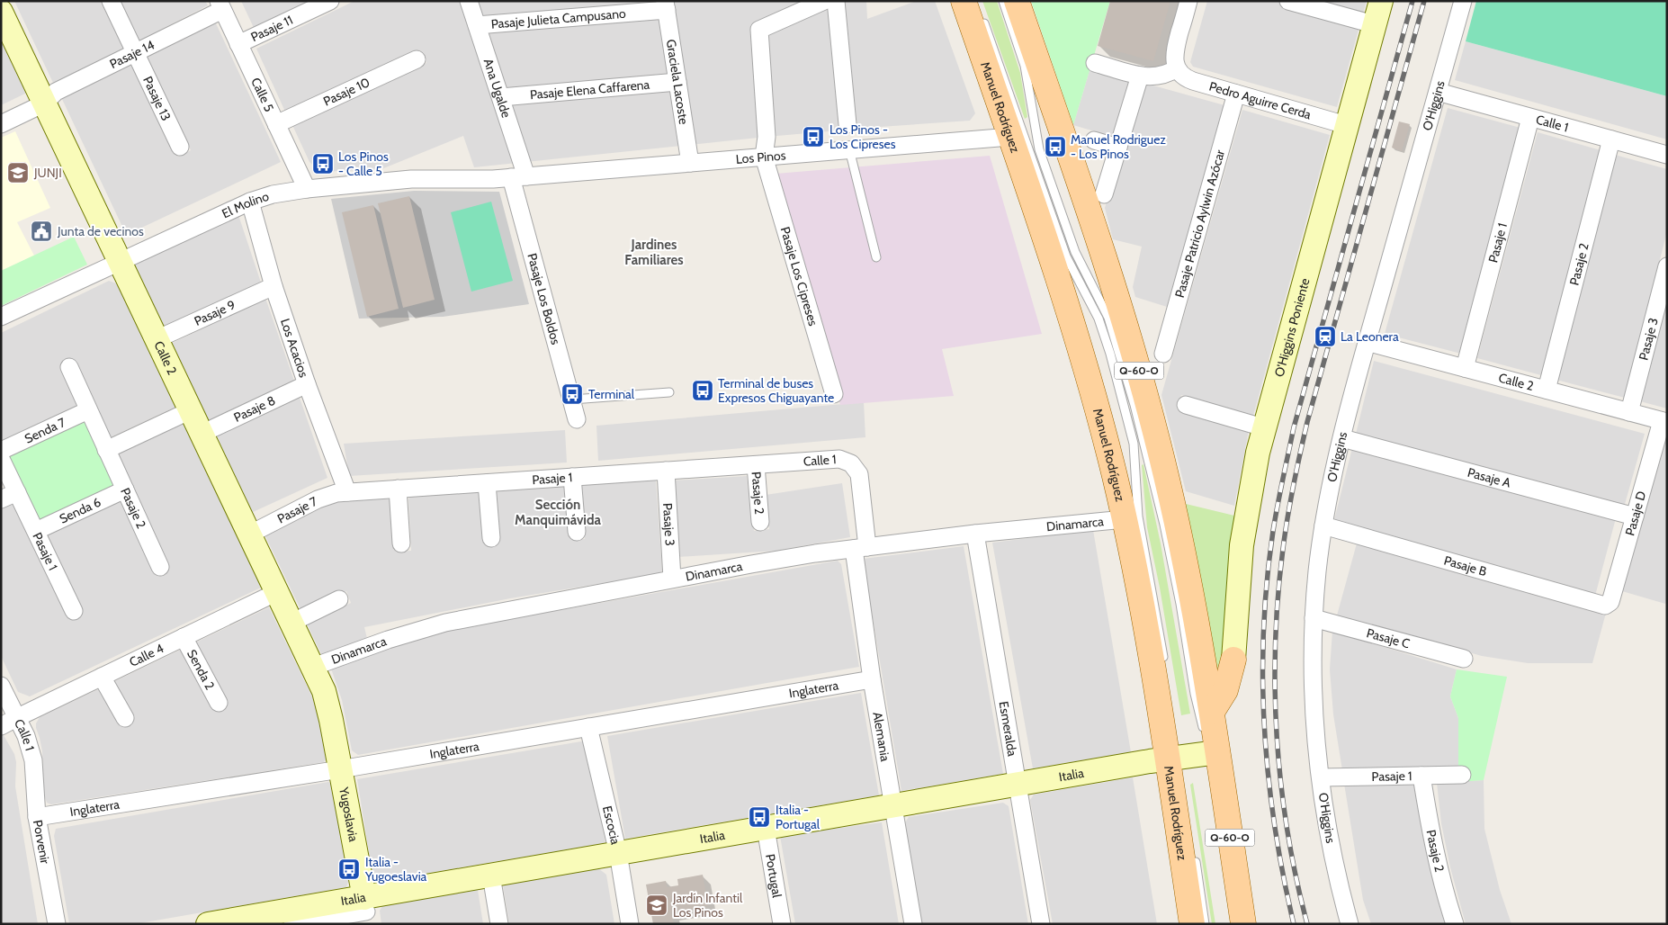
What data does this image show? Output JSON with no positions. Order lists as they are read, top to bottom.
{
  "streets": {
    "main road": ["Manuel Rodríguez", "Q-60-O"],
    "street": [
      "Pasaje Julieta Campusano",
      "Pasaje 11",
      "Pasaje 14",
      "Graciela Lacoste",
      "Ana Ugalde",
      "Pasaje Elena Caffarena",
      "Pasaje 10",
      "Calle 5",
      "Pasaje 13",
      "Pedro Aguirre Cerda",
      "O'Higgins",
      "Calle 1",
      "Los Pinos",
      "El Molino",
      "Pasaje Patricio Aylwin Azócar",
      "Pasaje 1",
      "Pasaje 2",
      "Pasaje Los Cipreses",
      "Pasaje Los Boldos",
      "Pasaje 9",
      "O'Higgins Poniente",
      "Pasaje 3",
      "Los Acacios",
      "Calle 2",
      "Pasaje 8",
      "Senda 7",
      "Pasaje A",
      "Senda 6",
      "Pasaje 7",
      "Pasaje D",
      "Dinamarca",
      "Pasaje B",
      "Pasaje C",
      "Calle 4",
      "Senda 2",
      "Inglaterra",
      "Esmeralda",
      "Alemania",
      "Italia",
      "Yugoslavia",
      "Escocia",
      "Porvenir",
      "Portugal"
    ]
  },
  "crossings": [
    ["Pasaje Julieta Campusano", "Graciela Lacoste"],
    ["Pasaje Julieta Campusano", "Ana Ugalde"],
    ["Pasaje 11", "Calle 5"],
    ["Pasaje 14", "Calle 5"],
    ["Pasaje 14", "Pasaje 13"],
    ["Pasaje 14", "Calle 2"],
    ["Graciela Lacoste", "Pasaje Elena Caffarena"],
    ["Graciela Lacoste", "Los Pinos"],
    ["Ana Ugalde", "Pasaje Elena Caffarena"],
    ["Ana Ugalde", "Los Pinos"],
    ["Ana Ugalde", "El Molino"],
    ["Ana Ugalde", "Pasaje Los Boldos"],
    ["Pasaje 10", "Calle 5"],
    ["Calle 5", "El Molino"],
    ["Pedro Aguirre Cerda", "Pasaje Patricio Aylwin Azócar"],
    ["Pedro Aguirre Cerda", "O'Higgins Poniente"],
    ["O'Higgins", "Calle 1"],
    ["O'Higgins", "Pasaje 1"],
    ["O'Higgins", "Calle 2"],
    ["O'Higgins", "Pasaje A"],
    ["O'Higgins", "Pasaje B"],
    ["O'Higgins", "Pasaje C"],
    ["Manuel Rodríguez", "Los Pinos"],
    ["Manuel Rodríguez", "Dinamarca"],
    ["Manuel Rodríguez", "Italia"],
    ["Calle 1", "Pasaje 1"],
    ["Calle 1", "Pasaje 2"],
    ["Calle 1", "Dinamarca"],
    ["Calle 1", "Calle 4"],
    ["Calle 1", "Alemania"],
    ["Calle 1", "Porvenir"],
    ["Los Pinos", "El Molino"],
    ["Los Pinos", "Pasaje Los Cipreses"],
    ["Los Pinos", "Pasaje Los Boldos"],
    ["El Molino", "Pasaje Los Boldos"],
    ["El Molino", "Los Acacios"],
    ["El Molino", "Calle 2"],
    ["Pasaje 1", "Pasaje 2"],
    ["Pasaje 1", "Pasaje 3"],
    ["Pasaje 1", "Los Acacios"],
    ["Pasaje 1", "Calle 2"],
    ["Pasaje 1", "Senda 6"],
    ["Pasaje 1", "Pasaje 7"],
    ["Pasaje 2", "Calle 2"],
    ["Pasaje 2", "Senda 7"],
    ["Pasaje 2", "Senda 6"],
    ["Pasaje 9", "Los Acacios"],
    ["Pasaje 9", "Calle 2"],
    ["Pasaje 3", "Calle 2"],
    ["Pasaje 3", "Dinamarca"],
    ["Los Acacios", "Pasaje 8"],
    ["Los Acacios", "Pasaje 7"],
    ["Calle 2", "Pasaje 8"],
    ["Calle 2", "Pasaje 7"],
    ["Calle 2", "Pasaje D"],
    ["Calle 2", "Dinamarca"],
    ["Calle 2", "Calle 4"],
    ["Calle 2", "Yugoslavia"],
    ["Q-60-O", "Italia"],
    ["Pasaje A", "Pasaje D"],
    ["Pasaje D", "Pasaje B"],
    ["Dinamarca", "Esmeralda"],
    ["Dinamarca", "Alemania"],
    ["Calle 4", "Senda 2"],
    ["Inglaterra", "Alemania"],
    ["Inglaterra", "Yugoslavia"],
    ["Inglaterra", "Escocia"],
    ["Inglaterra", "Porvenir"],
    ["Esmeralda", "Italia"],
    ["Alemania", "Italia"],
    ["Italia", "Yugoslavia"],
    ["Italia", "Escocia"],
    ["Italia", "Portugal"]
  ],
  "districts": ["Jardines Familiares", "Sección Manquimávida"],
  "places": {
    "bus stop": [
      "Los Pinos - Los Cipreses",
      "Manuel Rodriguez - Los Pinos",
      "Los Pinos - Calle 5",
      "Terminal de buses Expresos Chiguayante",
      "Terminal",
      "Italia - Portugal",
      "Italia - Yugoeslavia"
    ],
    "school or university": ["JUNJI", "Jardín Infantil Los Pinos"],
    "public building": ["Junta de vecinos"],
    "station": ["La Leonera"]
  }
}
